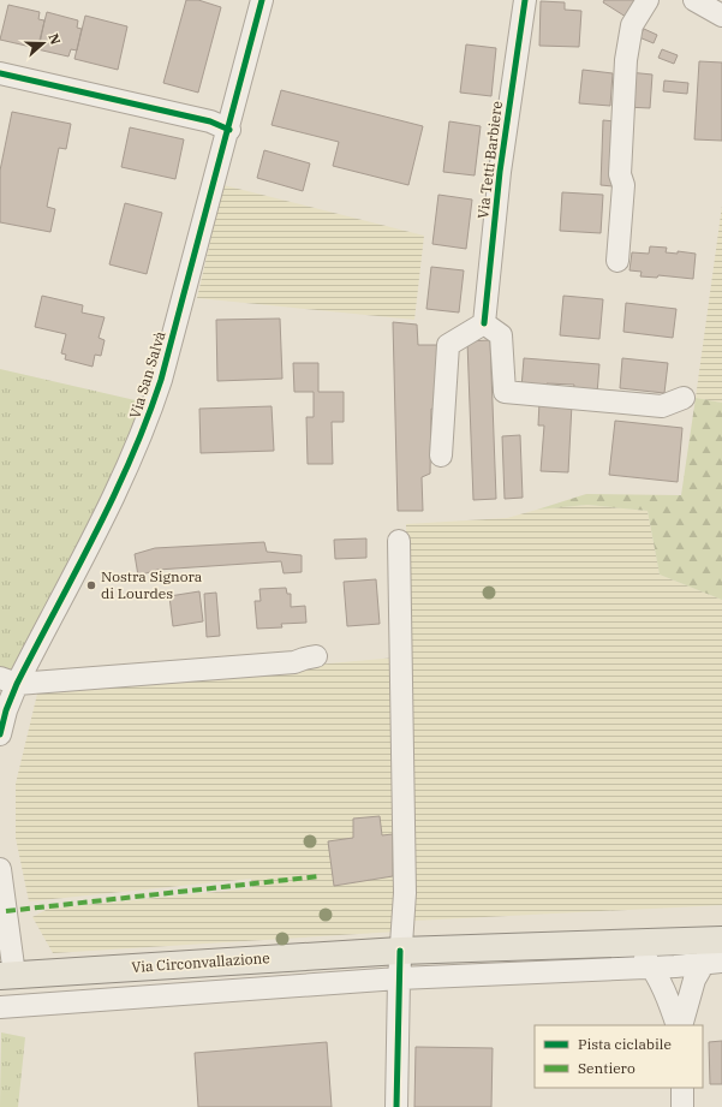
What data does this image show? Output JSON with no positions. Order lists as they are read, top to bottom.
{
  "streets": {
    "main road": ["Via Circonvallazione"],
    "street": ["Via Tetti Barbiere", "Via San Salvà"]
  },
  "places": ["Nostra Signora di Lourdes"],
  "legend": ["Pista ciclabile", "Sentiero"],
  "north": "right"
}
